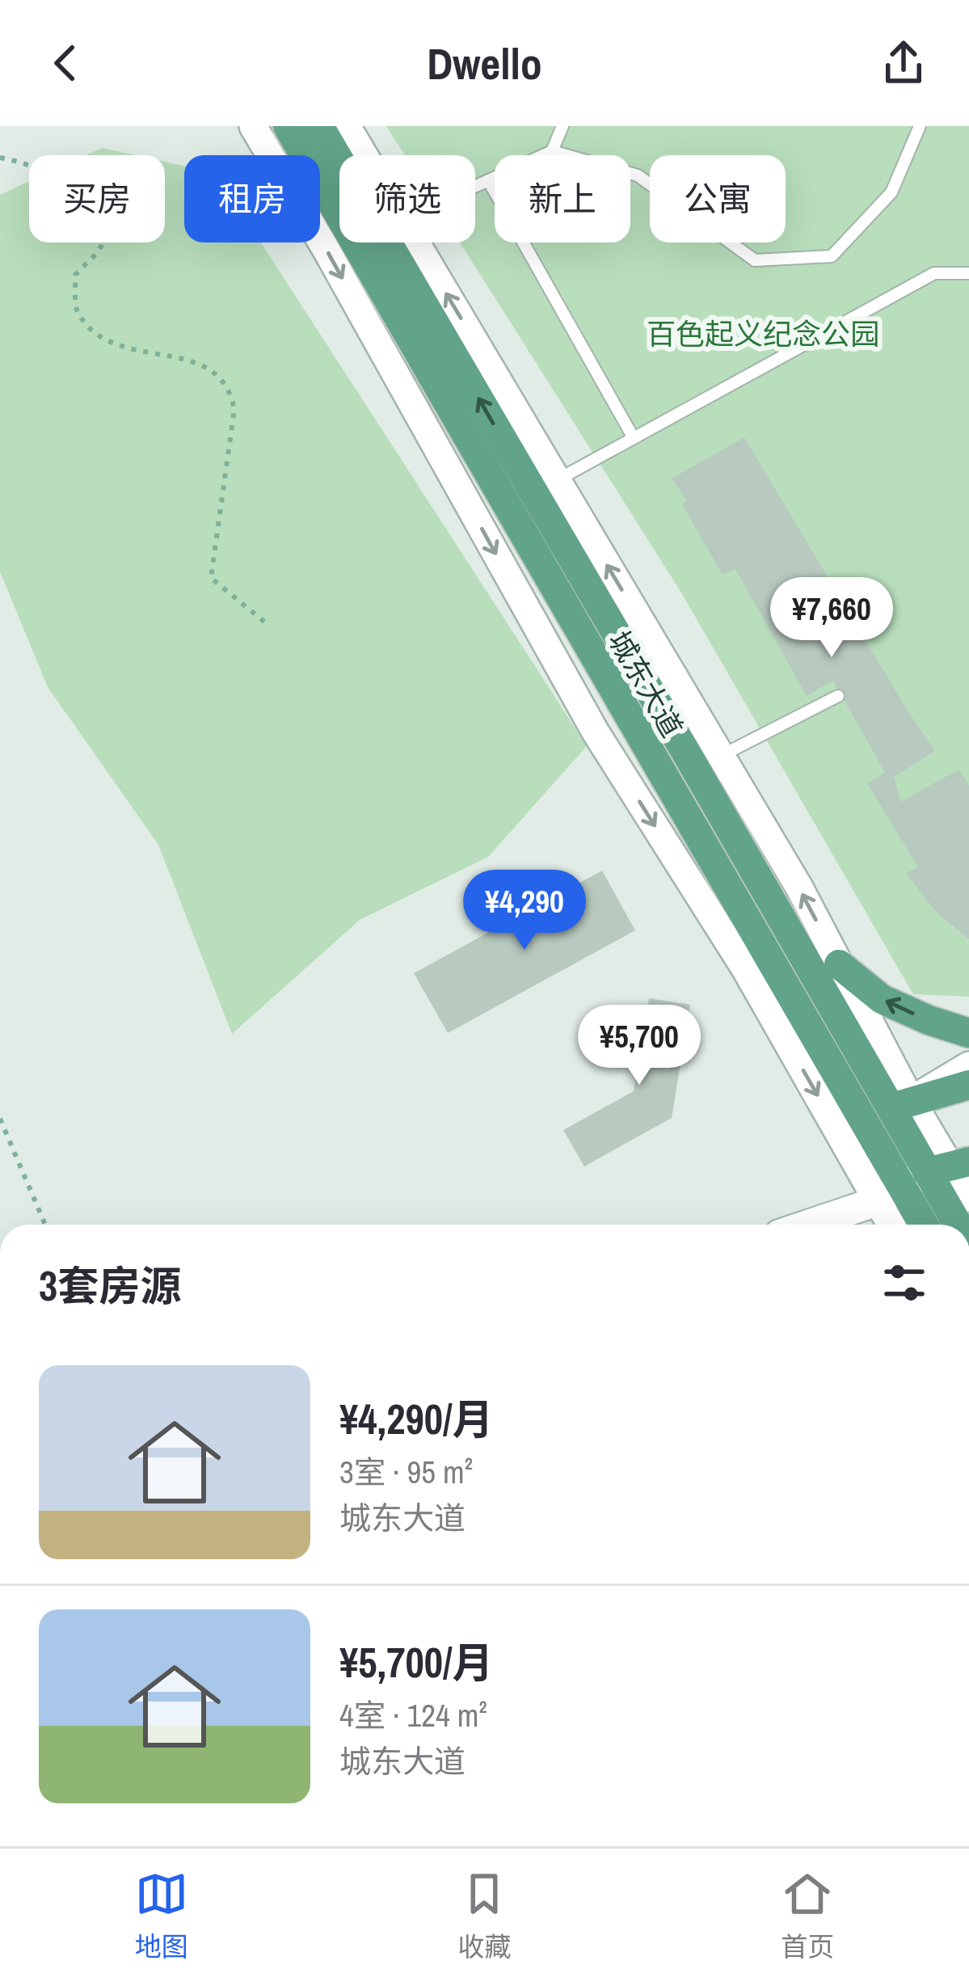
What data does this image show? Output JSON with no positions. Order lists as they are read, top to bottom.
{
  "streets": {
    "main road": ["城东大道"]
  },
  "parks": ["百色起义纪念公园"],
  "page": {
    "header": "Dwello",
    "chip": [
      "买房",
      "租房",
      "筛选",
      "新上",
      "公寓"
    ],
    "price": ["¥7,660", "¥4,290", "¥5,700"],
    "heading": "3套房源",
    "list": [
      {
        "name": "¥4,290/月",
        "note": "3室 · 95 m² · 城东大道"
      },
      {
        "name": "¥5,700/月",
        "note": "4室 · 124 m² · 城东大道"
      }
    ],
    "tabs": ["地图", "收藏", "首页"]
  }
}
